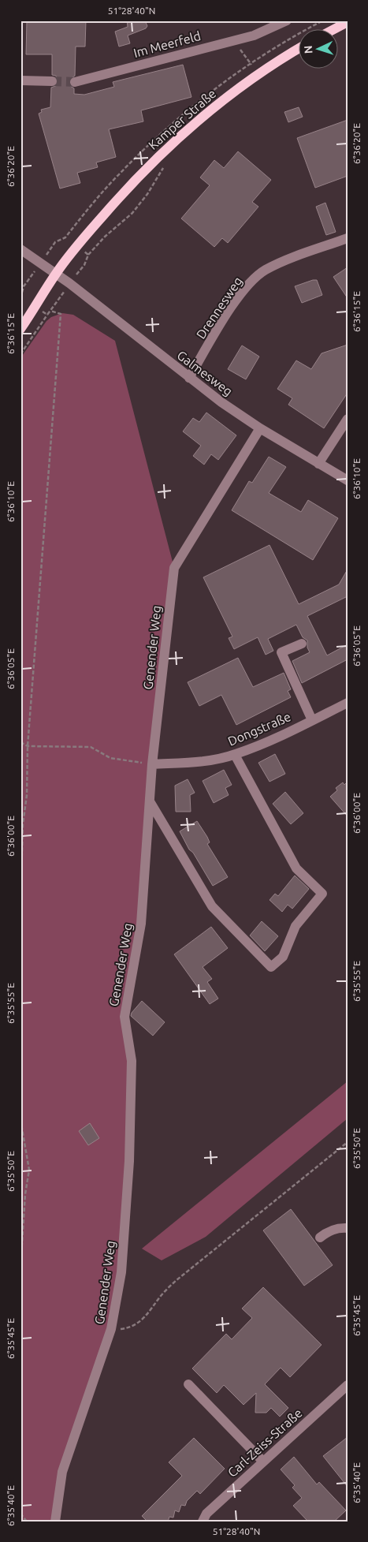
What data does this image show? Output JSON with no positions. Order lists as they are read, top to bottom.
{
  "streets": {
    "main road": ["Kamper Straße"],
    "street": [
      "Im Meerfeld",
      "Drennesweg",
      "Galmesweg",
      "Genender Weg",
      "Dongstraße",
      "Carl-Zeiss-Straße"
    ]
  },
  "crossings": [
    ["Kamper Straße", "Galmesweg"],
    ["Drennesweg", "Galmesweg"],
    ["Galmesweg", "Genender Weg"],
    ["Genender Weg", "Dongstraße"]
  ],
  "north": "left",
  "coordinates": [
    "51°28'40\"N",
    "6°36'20\"E",
    "6°36'15\"E",
    "6°36'10\"E",
    "6°36'05\"E",
    "6°36'00\"E",
    "6°35'55\"E",
    "6°35'50\"E",
    "6°35'45\"E",
    "6°35'40\"E"
  ]
}
